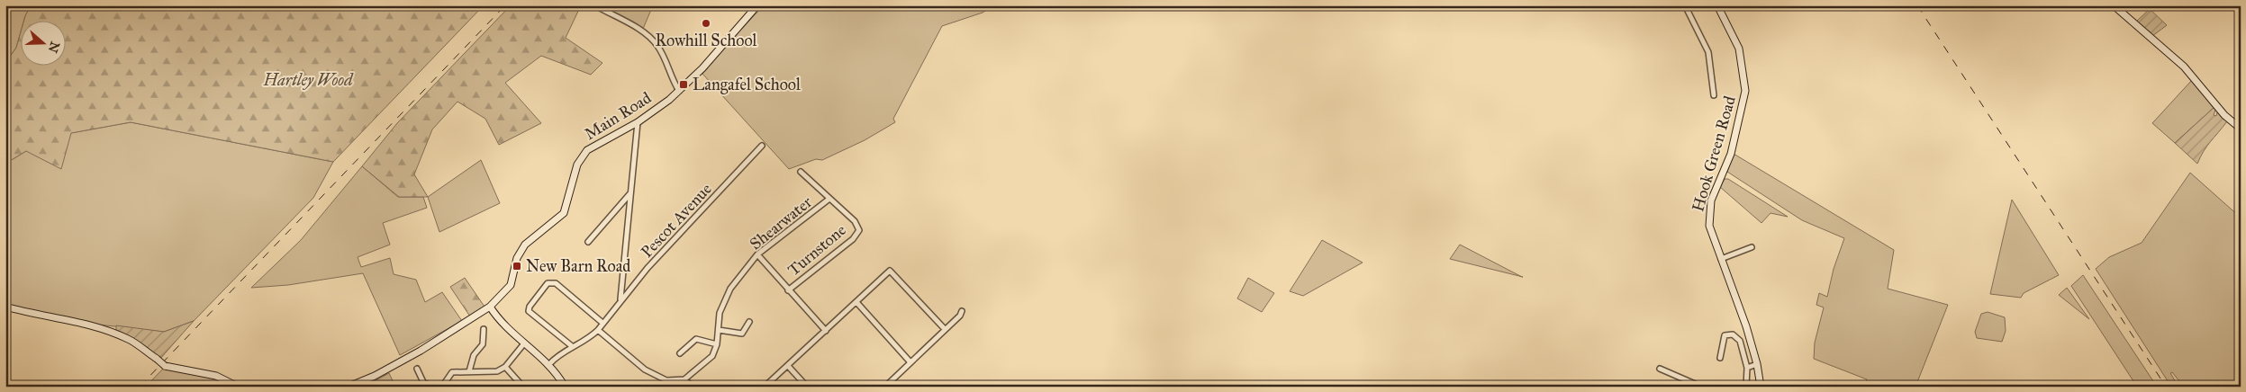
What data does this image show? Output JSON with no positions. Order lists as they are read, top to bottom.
{
  "streets": {
    "street": [
      "Main Road",
      "Hook Green Road",
      "Pescot Avenue",
      "Shearwater",
      "Turnstone"
    ]
  },
  "crossings": [
    ["Shearwater", "Turnstone"]
  ],
  "parks": ["Hartley Wood"],
  "places": {
    "other": ["Rowhill School"],
    "transit": ["Langafel School", "New Barn Road"]
  },
  "north": "right"
}
